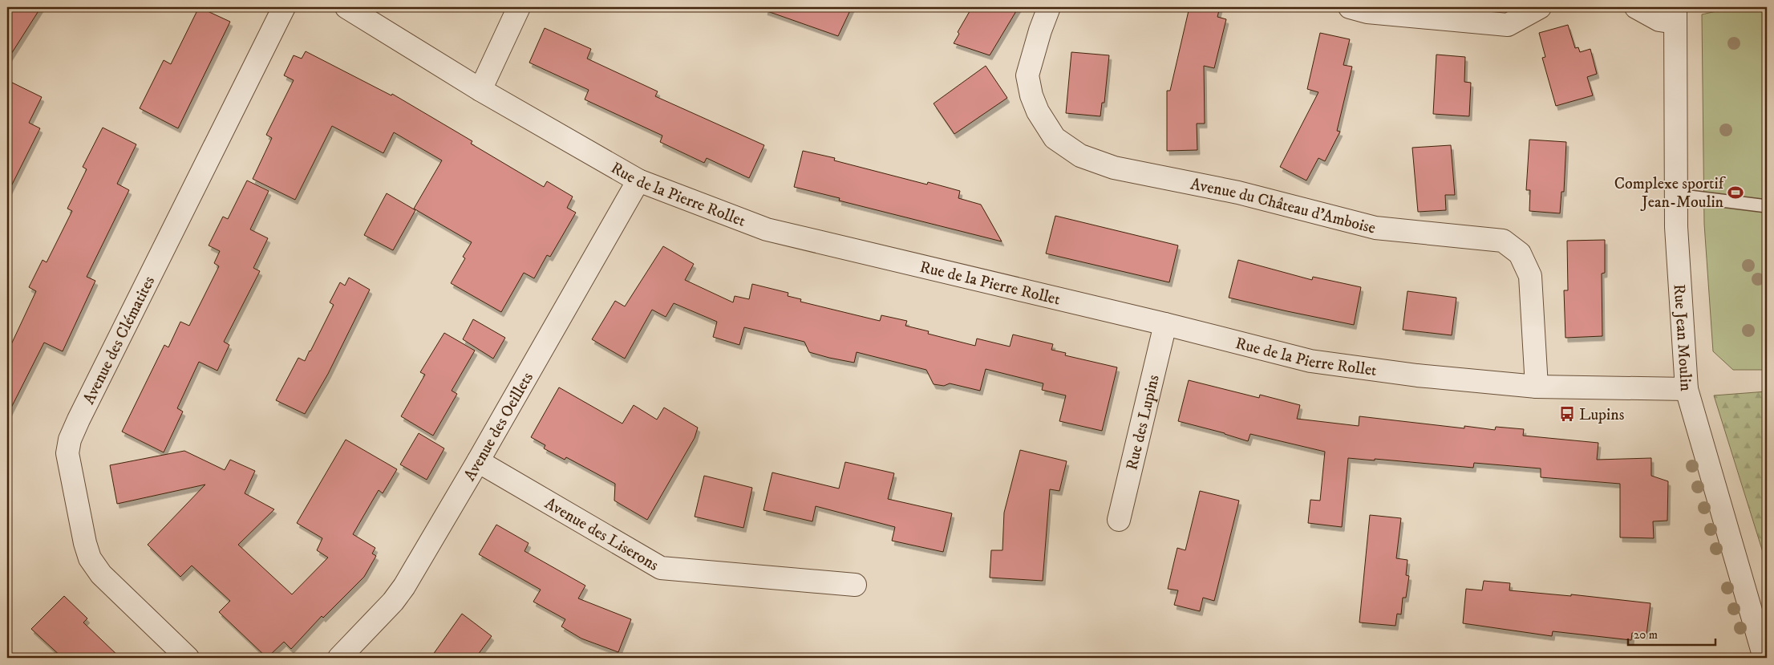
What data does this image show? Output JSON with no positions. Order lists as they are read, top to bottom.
{
  "streets": {
    "street": [
      "Rue de la Pierre Rollet",
      "Avenue du Château d'Amboise",
      "Rue Jean Moulin",
      "Avenue des Clématites",
      "Rue des Lupins",
      "Avenue des Oeillets",
      "Avenue des Liserons"
    ]
  },
  "crossings": [
    ["Rue de la Pierre Rollet", "Avenue du Château d'Amboise"],
    ["Rue de la Pierre Rollet", "Rue Jean Moulin"],
    ["Rue de la Pierre Rollet", "Rue des Lupins"],
    ["Rue de la Pierre Rollet", "Avenue des Oeillets"],
    ["Avenue des Oeillets", "Avenue des Liserons"]
  ],
  "places": {
    "sports": ["Complexe sportif Jean-Moulin"],
    "bus stop": ["Lupins"]
  },
  "scale_bar": "20 m"
}
